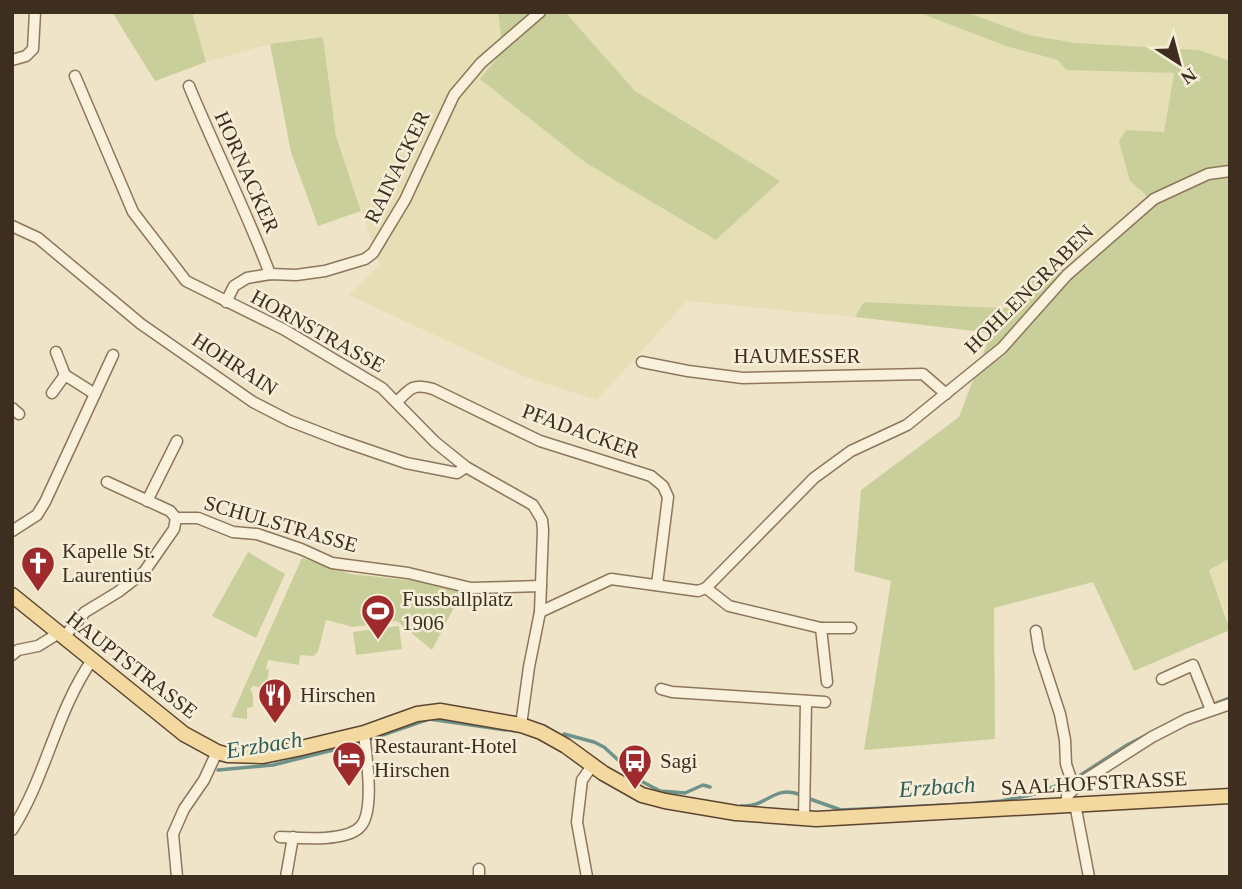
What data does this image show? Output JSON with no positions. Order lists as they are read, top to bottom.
{
  "streets": {
    "main road": ["HAUPTSTRASSE", "SAALHOFSTRASSE"],
    "street": [
      "RAINACKER",
      "HORNACKER",
      "HOHLENGRABEN",
      "HORNSTRASSE",
      "HAUMESSER",
      "HOHRAIN",
      "PFADACKER",
      "SCHULSTRASSE"
    ]
  },
  "crossings": [
    ["RAINACKER", "HORNACKER"],
    ["RAINACKER", "HORNSTRASSE"],
    ["HOHLENGRABEN", "HAUMESSER"],
    ["HORNSTRASSE", "HOHRAIN"],
    ["HORNSTRASSE", "PFADACKER"],
    ["HORNSTRASSE", "SCHULSTRASSE"],
    ["HORNSTRASSE", "HAUPTSTRASSE"],
    ["HAUPTSTRASSE", "SAALHOFSTRASSE"]
  ],
  "water": ["Erzbach"],
  "places": {
    "church": ["Kapelle St. Laurentius"],
    "sports": ["Fussballplatz 1906"],
    "restaurant": ["Hirschen"],
    "hotel": ["Restaurant-Hotel Hirschen"],
    "bus stop": ["Sagi"]
  },
  "north": "bottom right"
}
